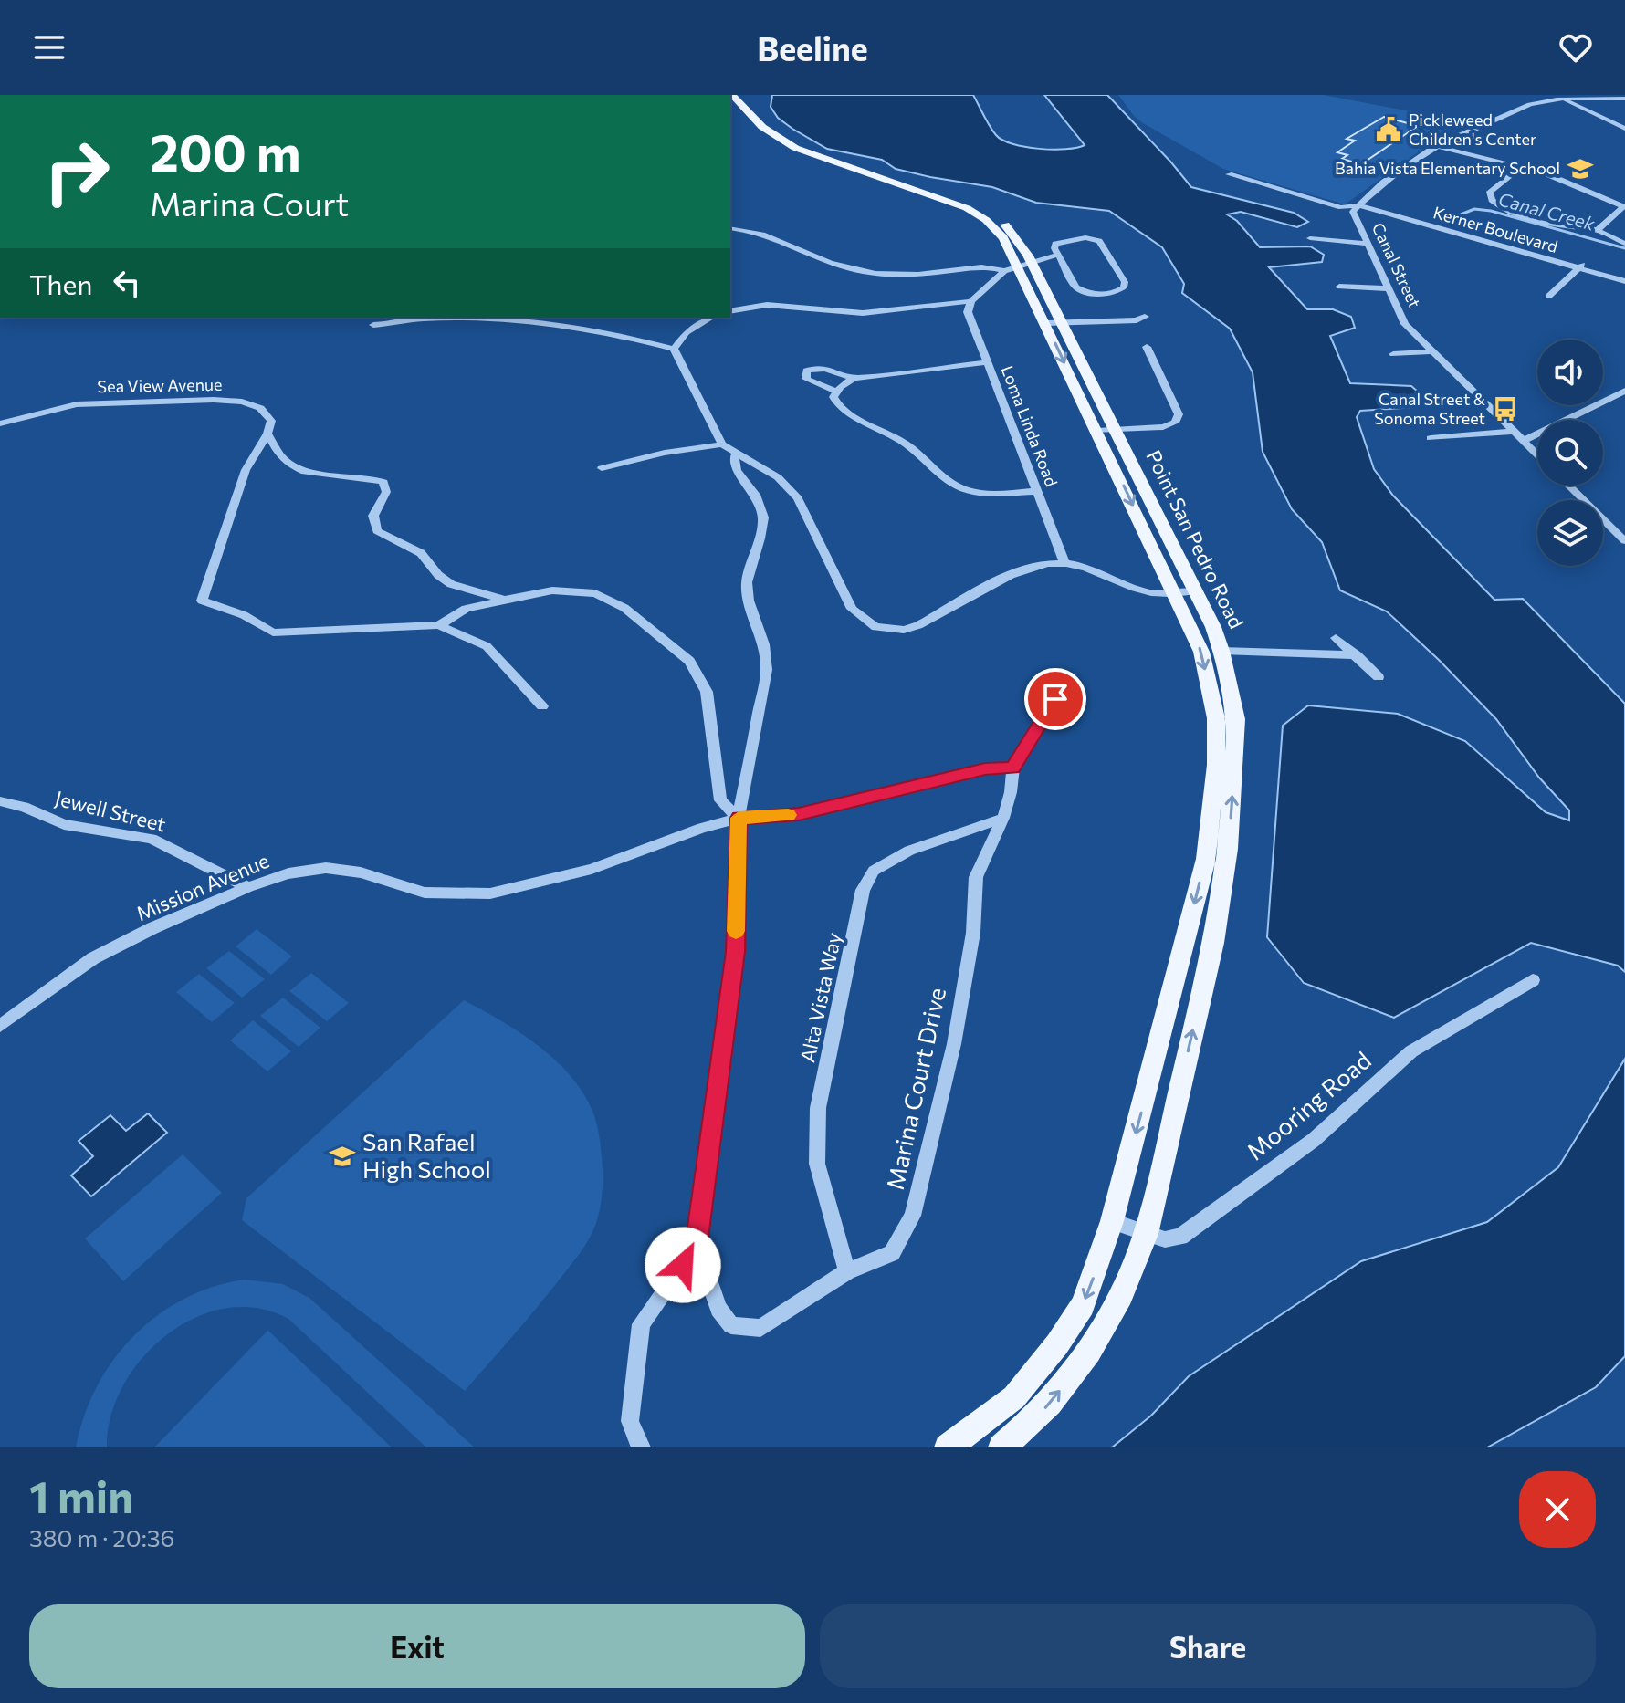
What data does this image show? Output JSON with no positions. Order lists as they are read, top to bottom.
{
  "streets": {
    "main road": ["Point San Pedro Road"],
    "street": [
      "Kerner Boulevard",
      "Canal Street",
      "Sea View Avenue",
      "Loma Linda Road",
      "Jewell Street",
      "Mission Avenue",
      "Alta Vista Way",
      "Marina Court Drive",
      "Mooring Road"
    ]
  },
  "crossings": [
    ["Kerner Boulevard", "Canal Street"],
    ["Sea View Avenue", "Mission Avenue"],
    ["Point San Pedro Road", "Mooring Road"],
    ["Jewell Street", "Mission Avenue"],
    ["Mission Avenue", "Marina Court Drive"],
    ["Alta Vista Way", "Marina Court Drive"]
  ],
  "water": ["Canal Creek"],
  "places": {
    "public building": ["Pickleweed Children's Center"],
    "school or university": ["Bahia Vista Elementary School", "San Rafael High School"],
    "bus stop": ["Canal Street & Sonoma Street"]
  },
  "page": {
    "header": "Beeline",
    "turn": ["200 m", "Marina Court"],
    "then": "Then",
    "heading": ["1 min", "380 m · 20:36"],
    "buttons": ["Exit", "Share"]
  }
}
